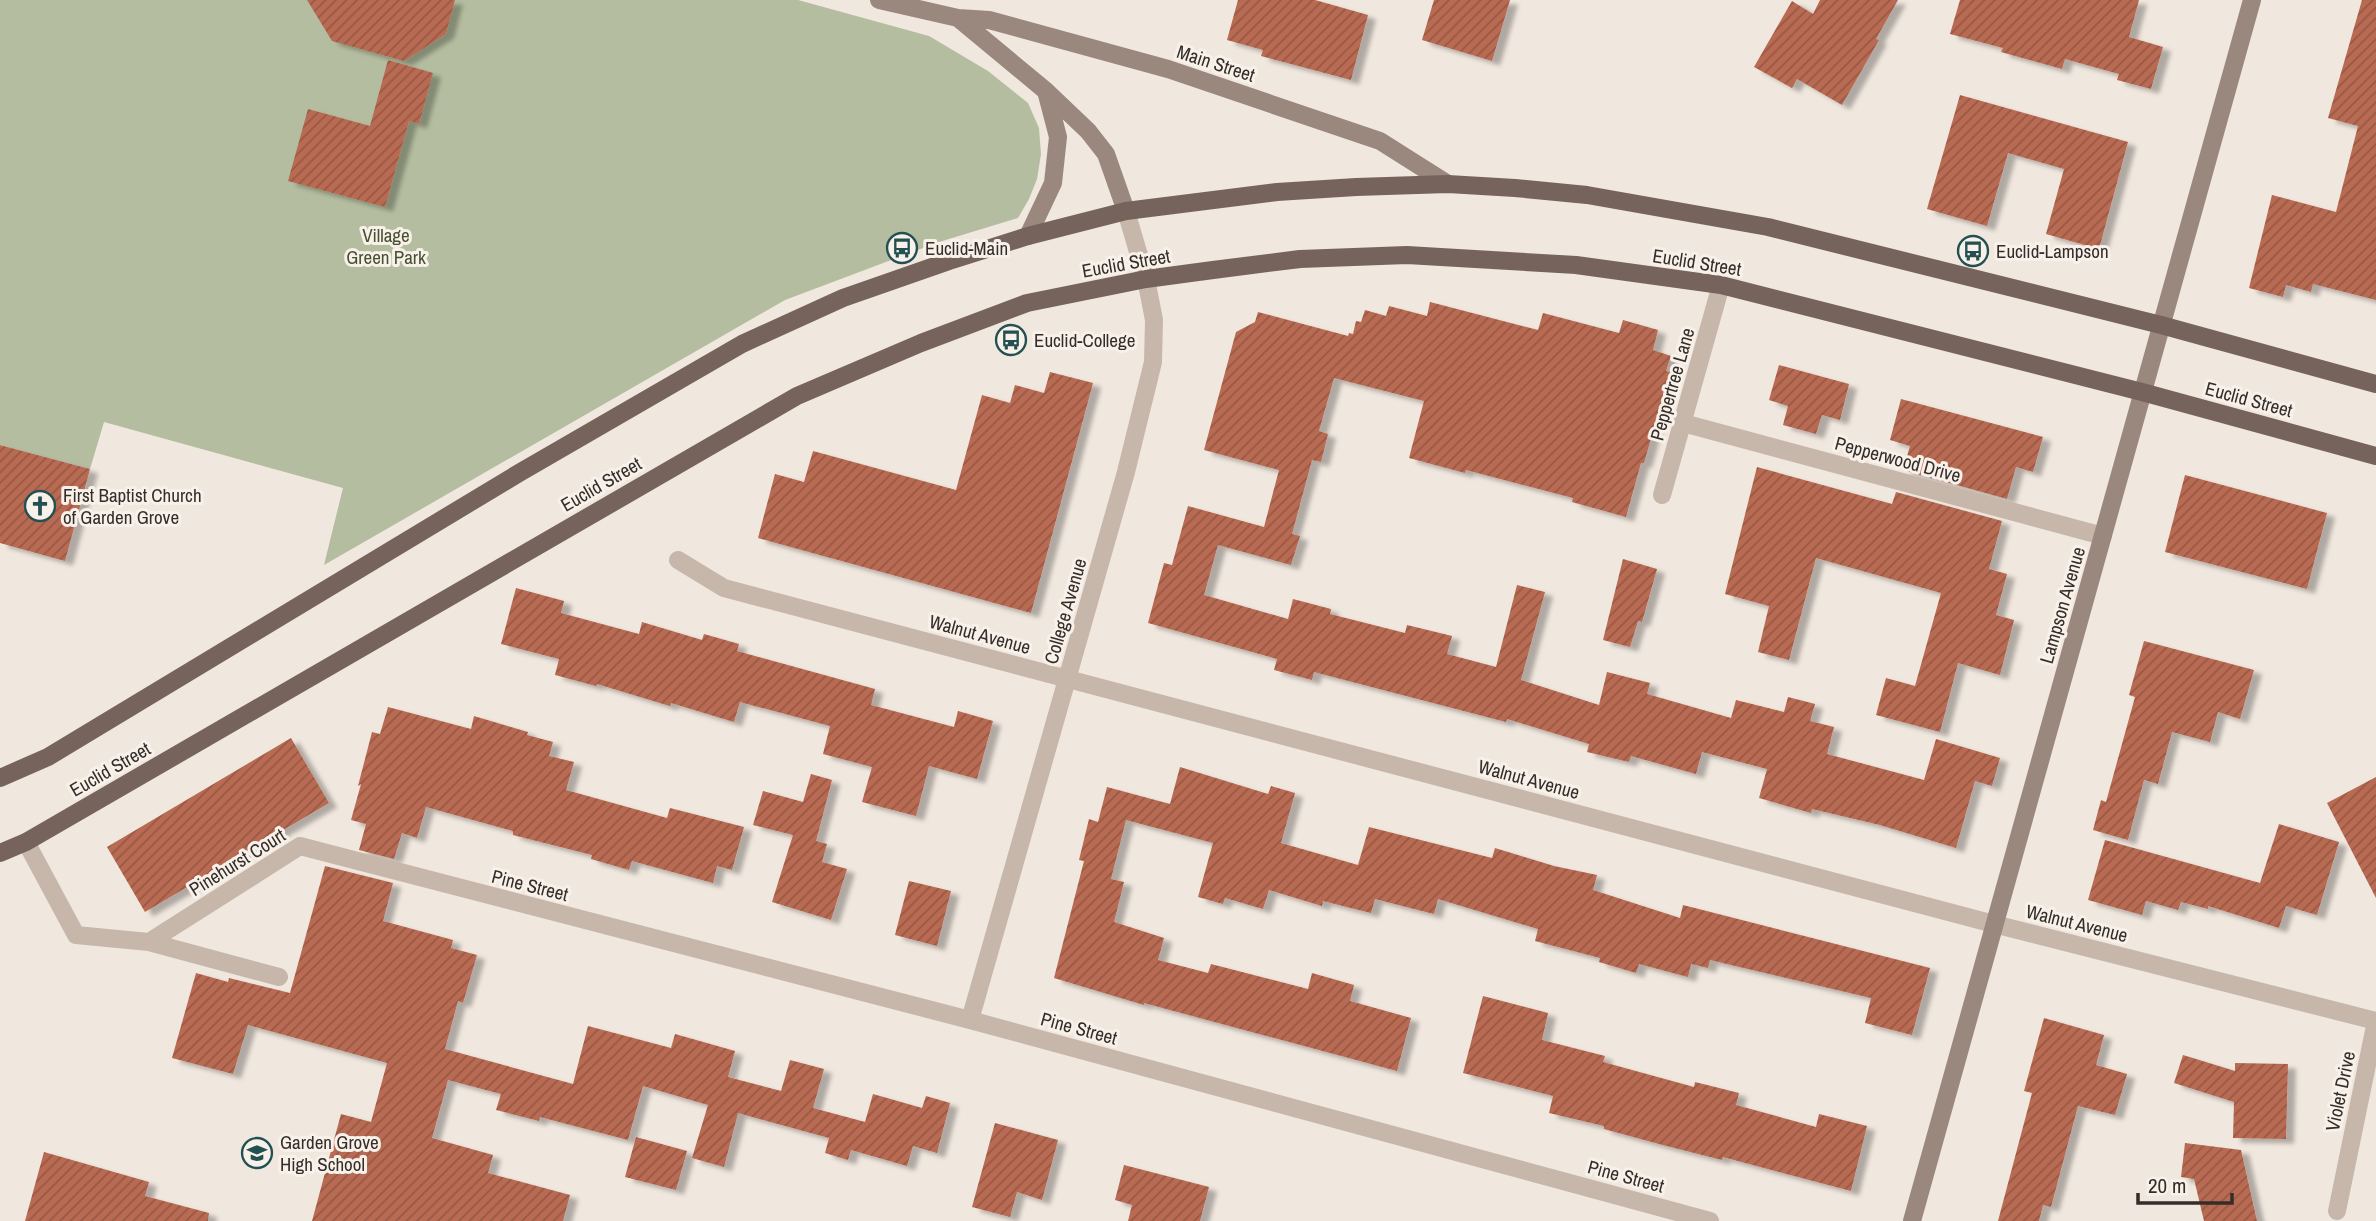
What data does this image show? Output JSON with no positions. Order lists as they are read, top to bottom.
{
  "streets": {
    "main road": ["Euclid Street"],
    "street": [
      "Main Street",
      "Peppertree Lane",
      "Pepperwood Drive",
      "Lampson Avenue",
      "College Avenue",
      "Walnut Avenue",
      "Pinehurst Court",
      "Pine Street",
      "Violet Drive"
    ]
  },
  "crossings": [
    ["Main Street", "College Avenue"],
    ["Euclid Street", "Peppertree Lane"],
    ["Euclid Street", "Lampson Avenue"],
    ["Euclid Street", "College Avenue"],
    ["Peppertree Lane", "Pepperwood Drive"],
    ["Pepperwood Drive", "Lampson Avenue"],
    ["Lampson Avenue", "Walnut Avenue"],
    ["College Avenue", "Walnut Avenue"],
    ["College Avenue", "Pine Street"],
    ["Walnut Avenue", "Violet Drive"],
    ["Pinehurst Court", "Pine Street"]
  ],
  "parks": ["Village Green Park"],
  "places": {
    "bus stop": ["Euclid-Main", "Euclid-Lampson", "Euclid-College"],
    "church": ["First Baptist Church of Garden Grove"],
    "school or university": ["Garden Grove High School"]
  },
  "scale_bar": "20 m"
}
